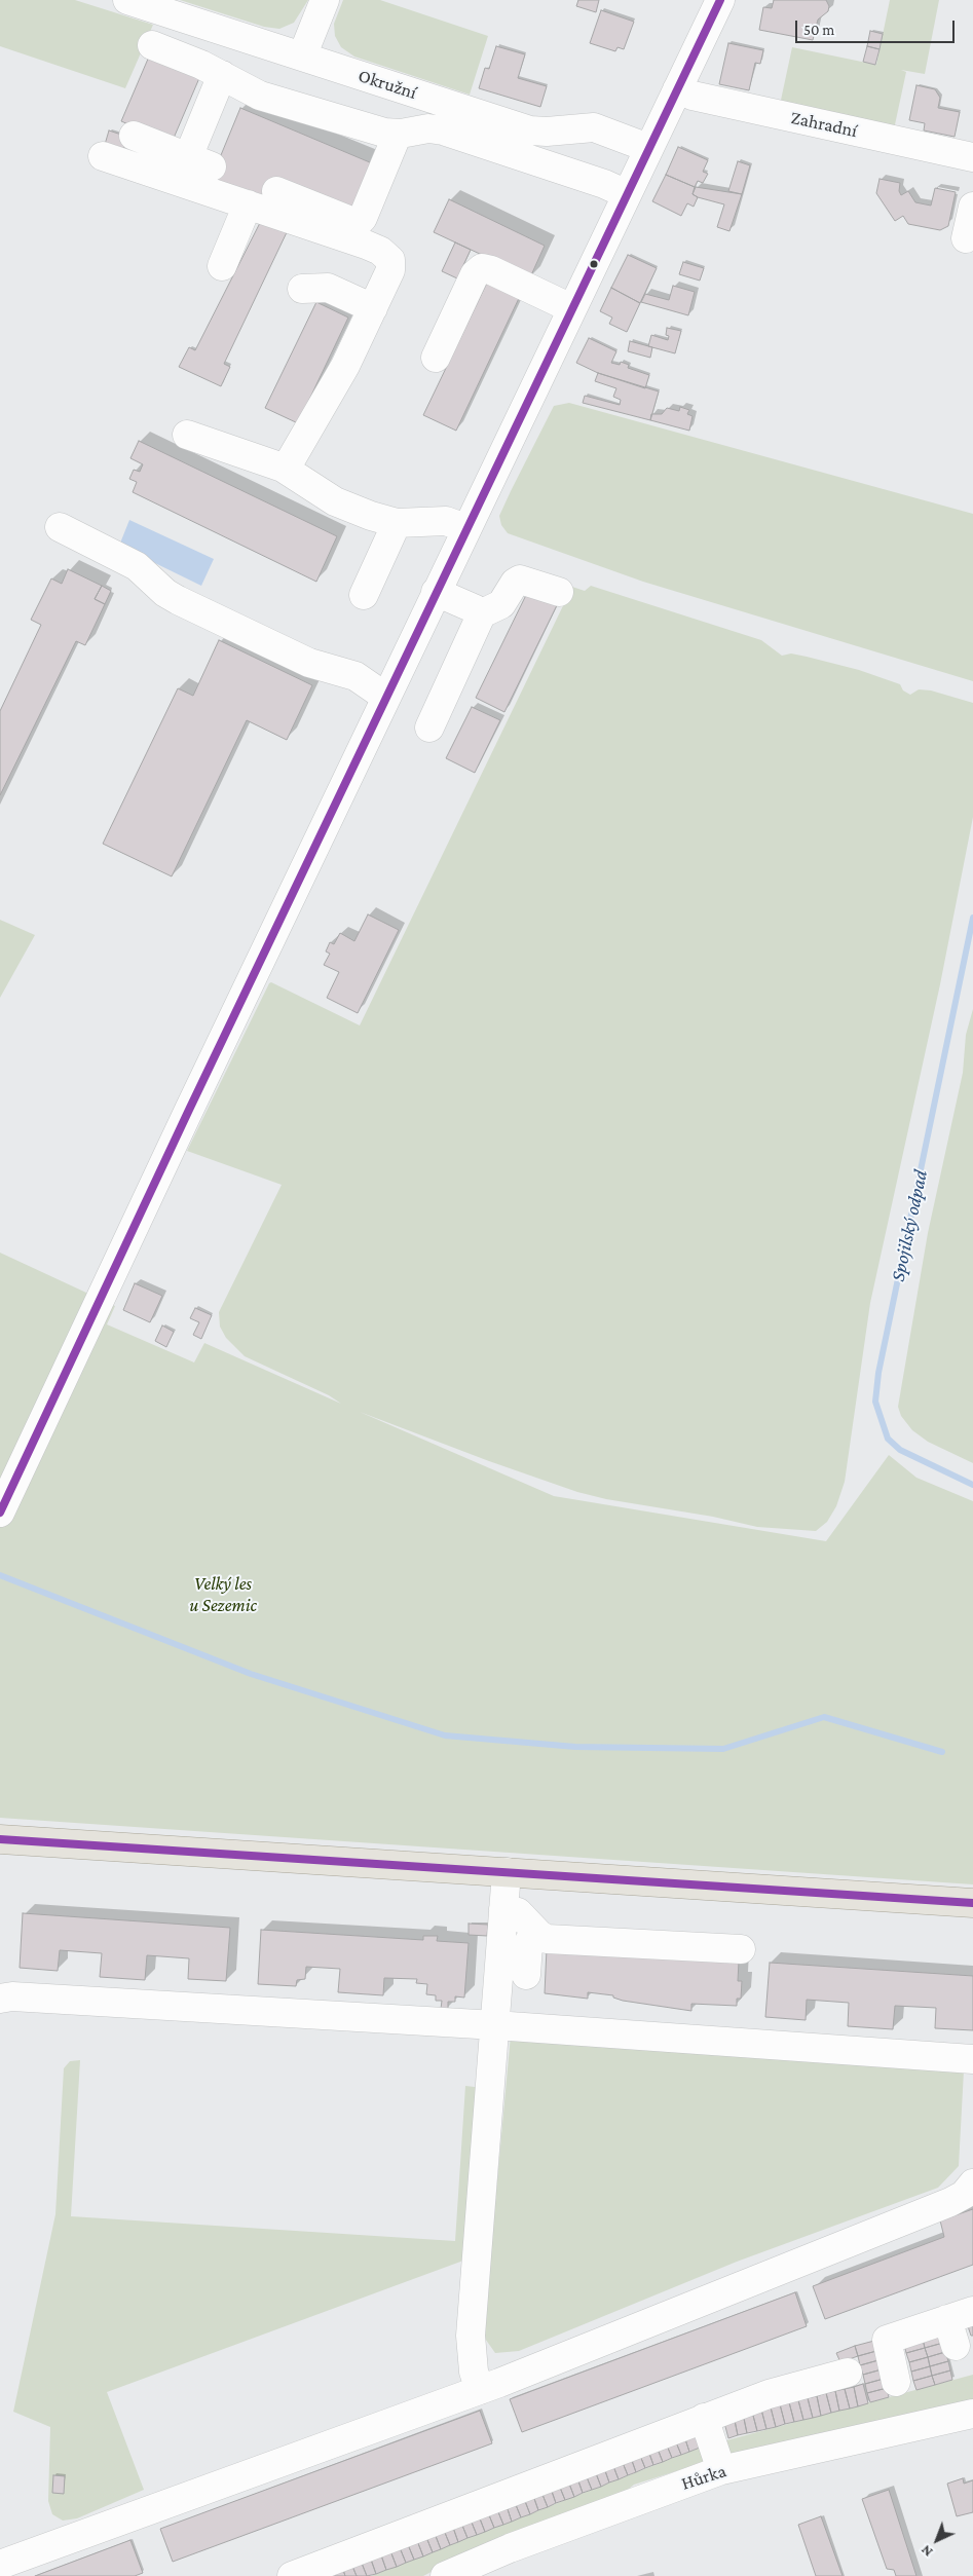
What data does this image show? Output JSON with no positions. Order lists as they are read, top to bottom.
{
  "streets": {
    "street": ["Okružní", "Zahradní", "Hůrka"]
  },
  "water": ["Spojilský odpad"],
  "parks": ["Velký les u Sezemic"],
  "scale_bar": "50 m",
  "north": "bottom left"
}
